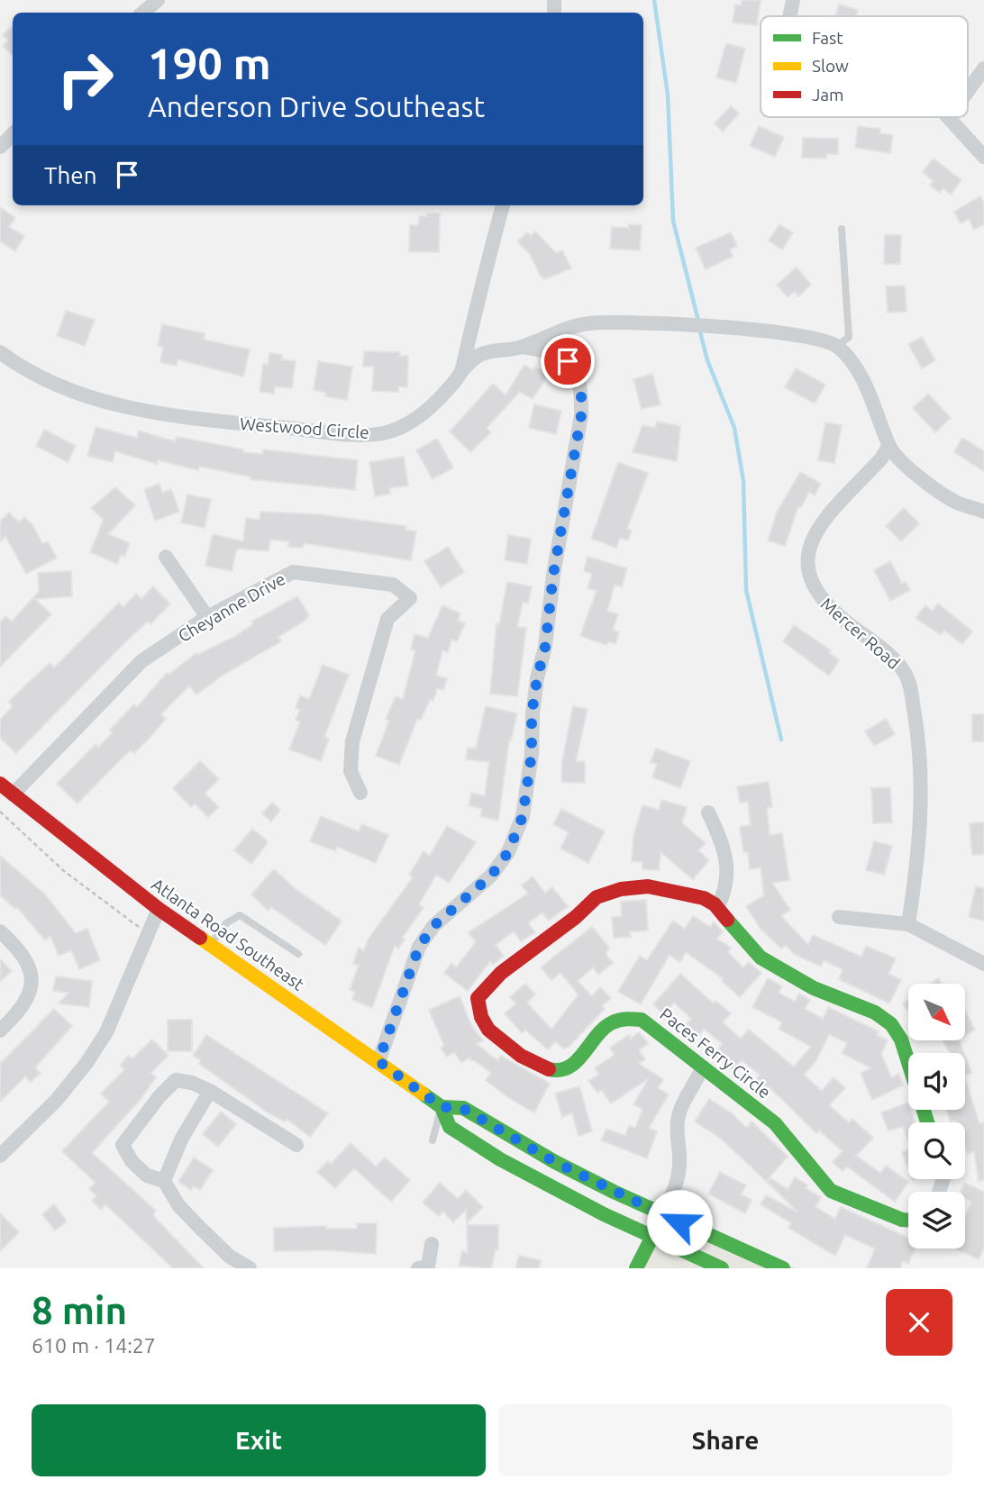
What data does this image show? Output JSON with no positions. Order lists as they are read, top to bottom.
{
  "streets": {
    "main road": ["Atlanta Road Southeast", "Paces Ferry Circle"],
    "street": ["Westwood Circle", "Cheyanne Drive", "Mercer Road"]
  },
  "crossings": [
    ["Cheyanne Drive", "Atlanta Road Southeast"]
  ],
  "legend": ["Fast", "Slow", "Jam"],
  "north": "bottom right",
  "page": {
    "turn": ["190 m", "Anderson Drive Southeast"],
    "then": "Then",
    "heading": ["8 min", "610 m · 14:27"],
    "buttons": ["Exit", "Share"]
  }
}
